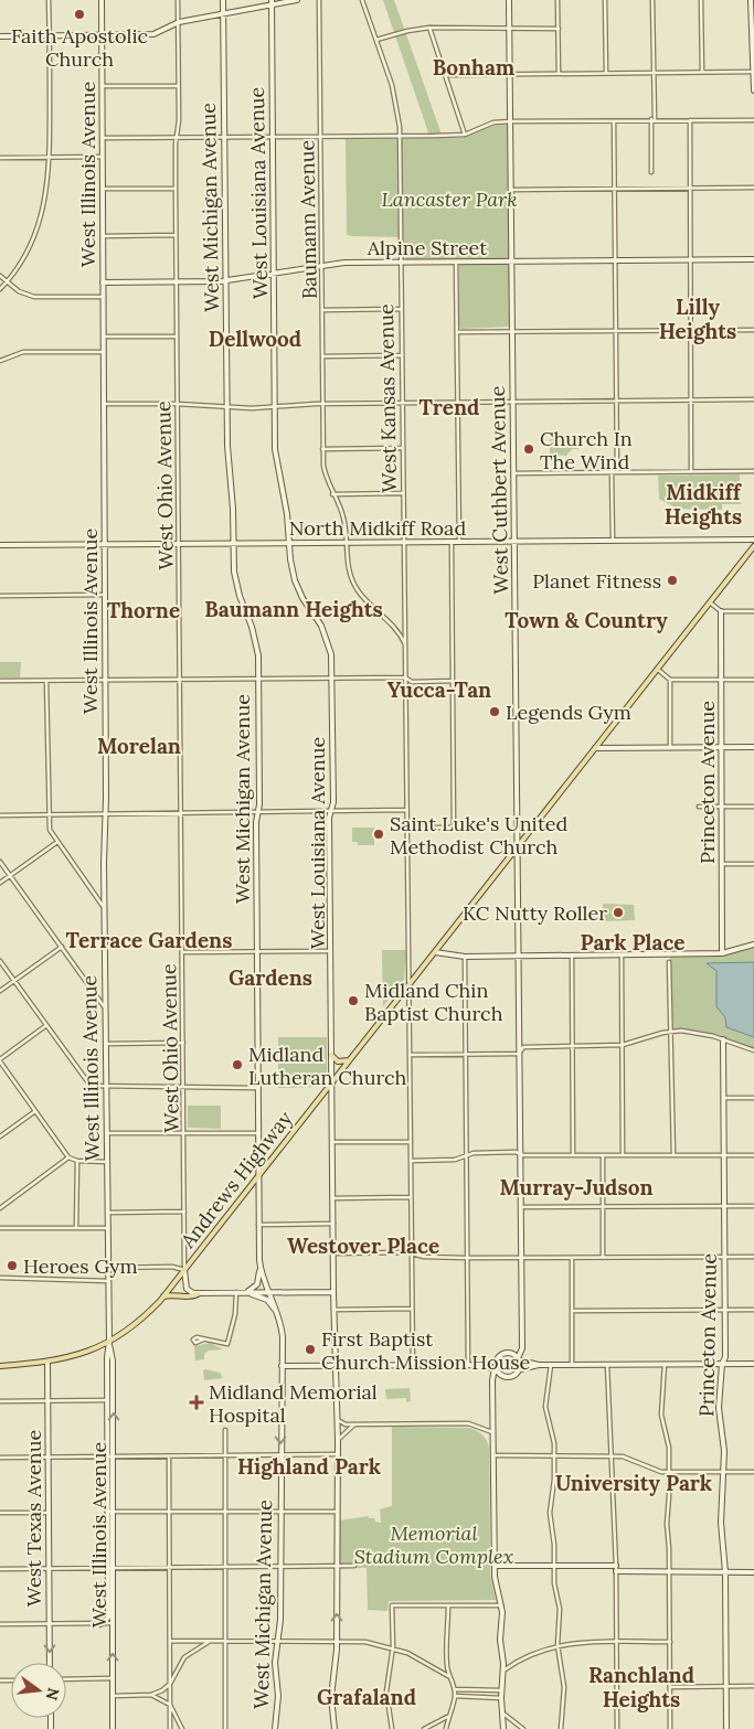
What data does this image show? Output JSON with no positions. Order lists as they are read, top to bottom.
{
  "streets": {
    "main road": ["Andrews Highway"],
    "street": [
      "West Illinois Avenue",
      "West Louisiana Avenue",
      "West Michigan Avenue",
      "Baumann Avenue",
      "Alpine Street",
      "West Kansas Avenue",
      "West Ohio Avenue",
      "West Cuthbert Avenue",
      "North Midkiff Road",
      "Princeton Avenue",
      "West Texas Avenue"
    ]
  },
  "crossings": [
    ["West Illinois Avenue", "Alpine Street"],
    ["West Illinois Avenue", "North Midkiff Road"],
    ["West Illinois Avenue", "Andrews Highway"],
    ["West Louisiana Avenue", "Alpine Street"],
    ["West Louisiana Avenue", "North Midkiff Road"],
    ["West Louisiana Avenue", "Andrews Highway"],
    ["West Michigan Avenue", "Alpine Street"],
    ["West Michigan Avenue", "North Midkiff Road"],
    ["West Michigan Avenue", "Andrews Highway"],
    ["Baumann Avenue", "Alpine Street"],
    ["Baumann Avenue", "West Kansas Avenue"],
    ["Baumann Avenue", "North Midkiff Road"],
    ["Alpine Street", "West Kansas Avenue"],
    ["Alpine Street", "West Ohio Avenue"],
    ["Alpine Street", "West Cuthbert Avenue"],
    ["West Kansas Avenue", "North Midkiff Road"],
    ["West Kansas Avenue", "Andrews Highway"],
    ["West Ohio Avenue", "North Midkiff Road"],
    ["West Ohio Avenue", "Andrews Highway"],
    ["West Cuthbert Avenue", "North Midkiff Road"],
    ["West Cuthbert Avenue", "Andrews Highway"],
    ["Andrews Highway", "West Texas Avenue"]
  ],
  "districts": [
    "Bonham",
    "Lilly Heights",
    "Dellwood",
    "Trend",
    "Midkiff Heights",
    "Baumann Heights",
    "Thorne",
    "Town & Country",
    "Yucca-Tan",
    "Morelan",
    "Terrace Gardens",
    "Park Place",
    "Gardens",
    "Murray-Judson",
    "Westover Place",
    "Highland Park",
    "University Park",
    "Ranchland Heights",
    "Grafaland"
  ],
  "parks": ["Lancaster Park", "Memorial Stadium Complex"],
  "places": {
    "other": [
      "Faith Apostolic Church",
      "Church In The Wind",
      "Planet Fitness",
      "Legends Gym",
      "Saint Luke's United Methodist Church",
      "KC Nutty Roller",
      "Midland Chin Baptist Church",
      "Midland Lutheran Church",
      "Heroes Gym",
      "First Baptist Church Mission House"
    ],
    "health": ["Midland Memorial Hospital"]
  },
  "north": "right"
}
